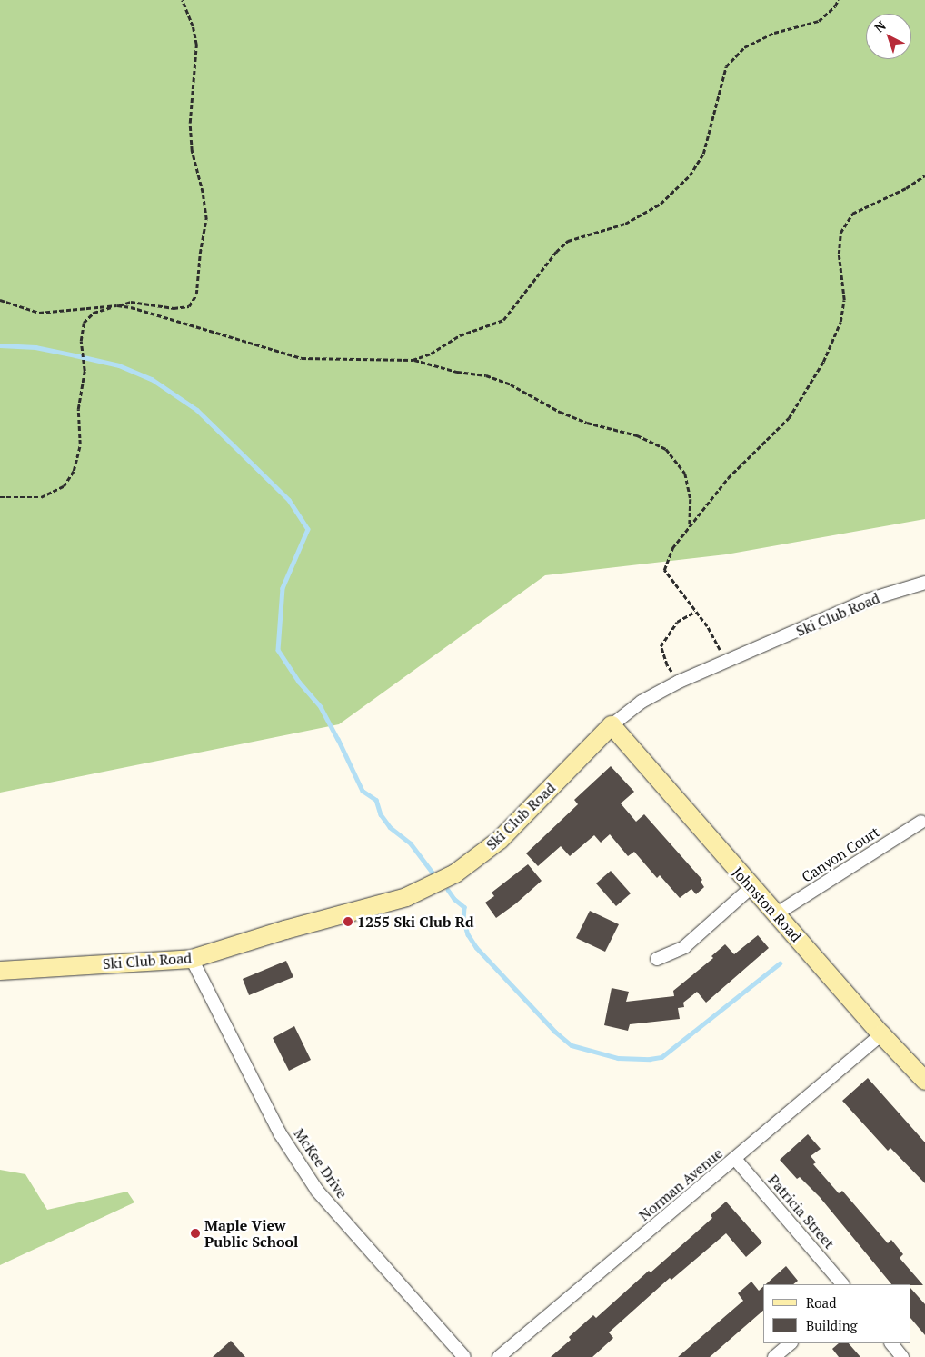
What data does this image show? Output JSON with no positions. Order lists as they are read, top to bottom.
{
  "streets": {
    "street": [
      "Ski Club Road",
      "Canyon Court",
      "Johnston Road",
      "McKee Drive",
      "Norman Avenue",
      "Patricia Street"
    ]
  },
  "crossings": [
    ["Ski Club Road", "Johnston Road"],
    ["Ski Club Road", "McKee Drive"],
    ["Canyon Court", "Johnston Road"],
    ["Johnston Road", "Norman Avenue"],
    ["Norman Avenue", "Patricia Street"]
  ],
  "places": ["1255 Ski Club Rd", "Maple View Public School"],
  "legend": ["Road", "Building"],
  "north": "top left"
}
